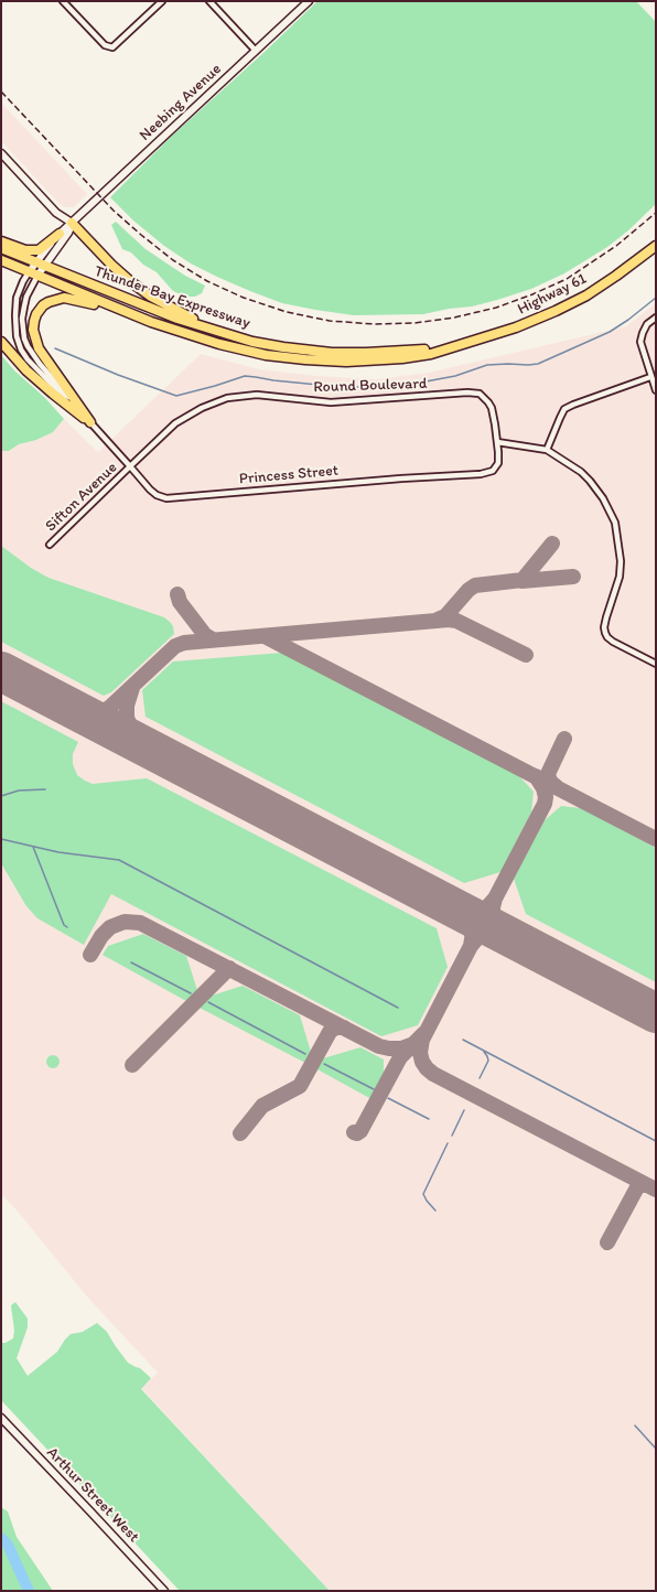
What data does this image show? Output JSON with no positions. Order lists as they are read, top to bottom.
{
  "streets": {
    "highway": ["Highway 61", "Thunder Bay Expressway"],
    "main road": ["Neebing Avenue", "Arthur Street West"],
    "street": ["Round Boulevard", "Princess Street", "Sifton Avenue"]
  },
  "crossings": [
    ["Neebing Avenue", "Thunder Bay Expressway"],
    ["Neebing Avenue", "Princess Street"],
    ["Highway 61", "Thunder Bay Expressway"],
    ["Thunder Bay Expressway", "Princess Street"],
    ["Round Boulevard", "Princess Street"],
    ["Round Boulevard", "Sifton Avenue"],
    ["Princess Street", "Sifton Avenue"]
  ]
}
